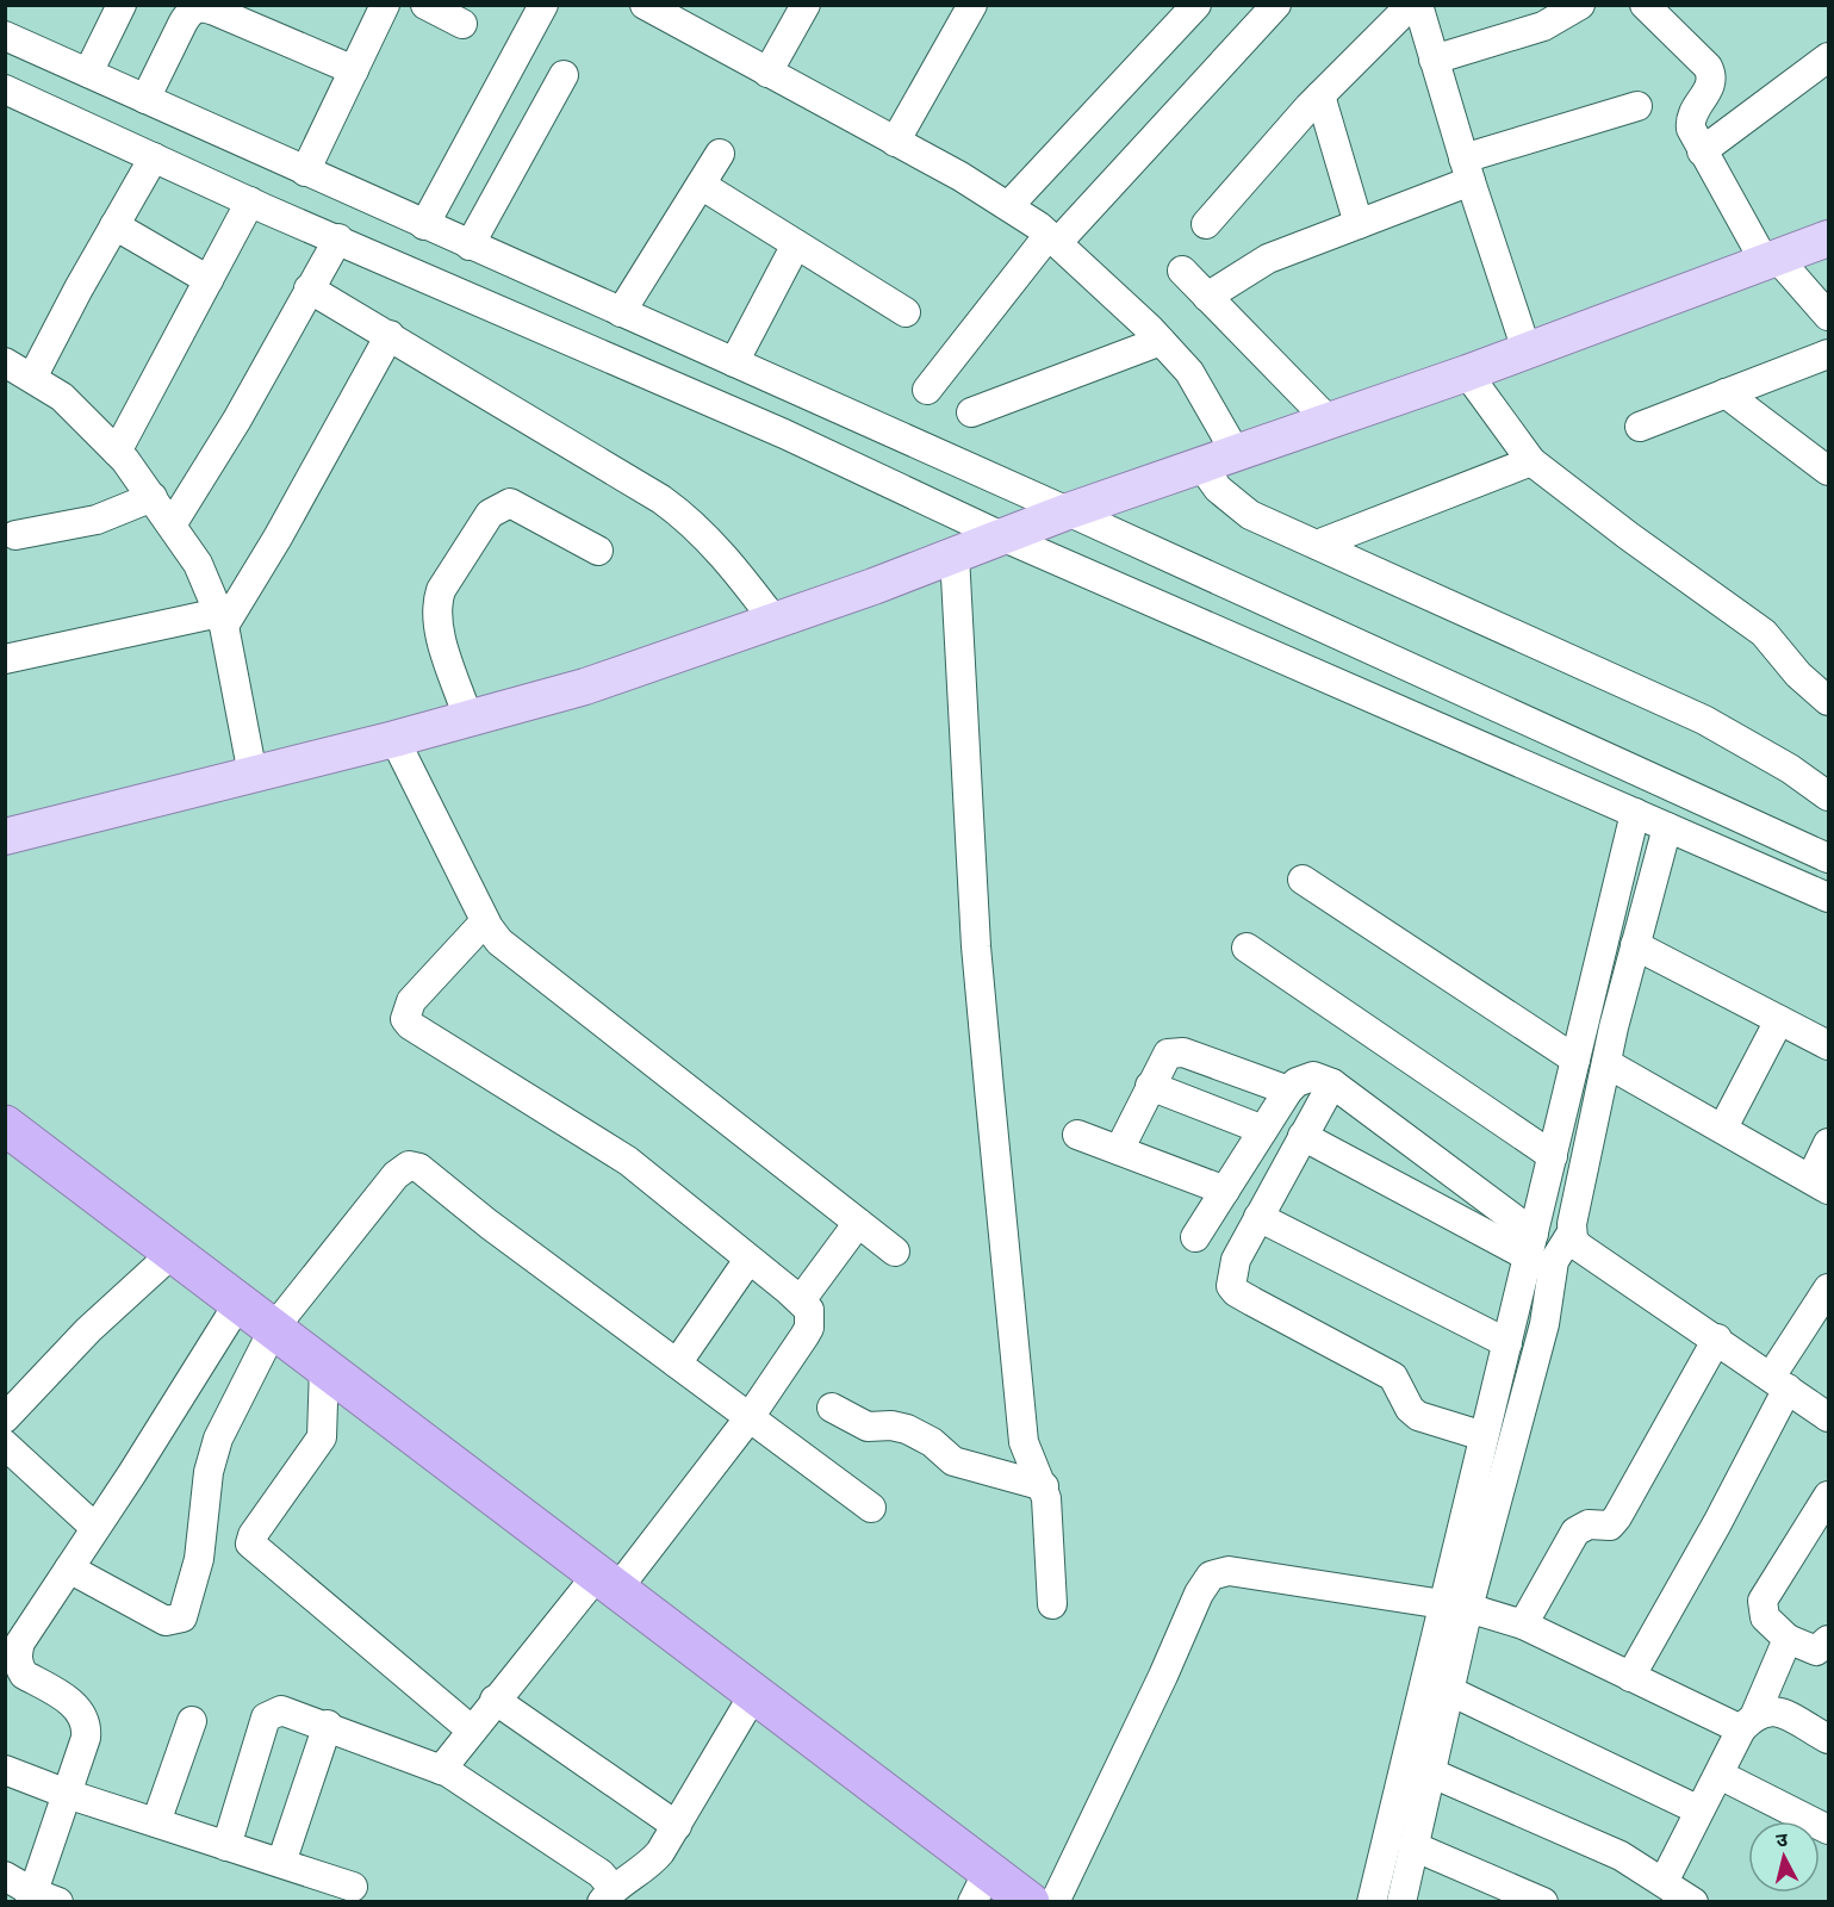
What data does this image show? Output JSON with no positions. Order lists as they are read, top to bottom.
{
  "north": "top"
}
